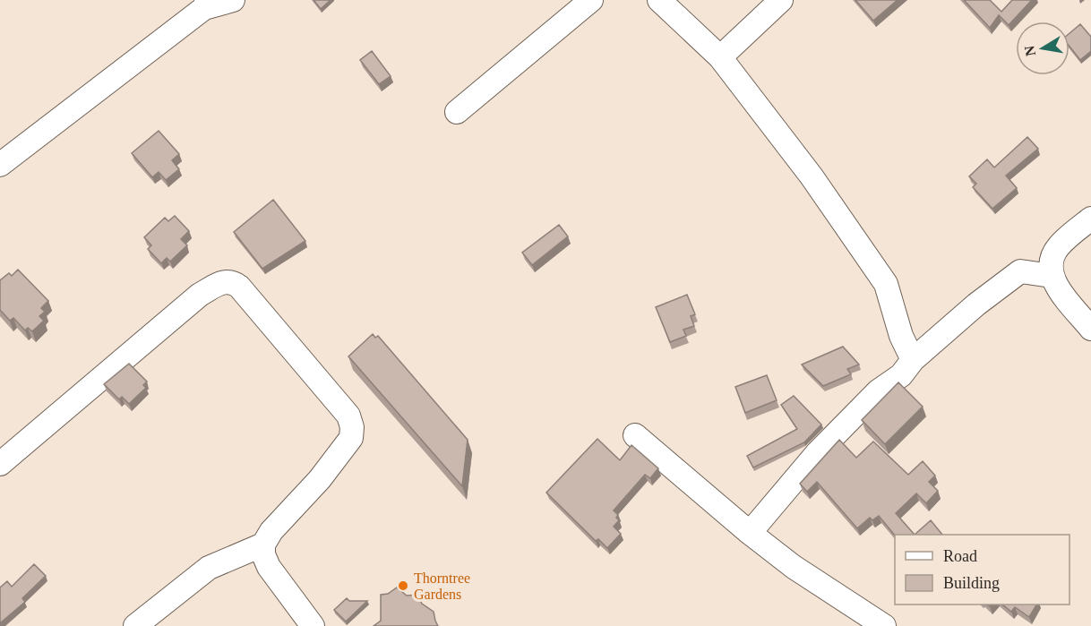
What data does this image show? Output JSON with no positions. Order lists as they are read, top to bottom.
{
  "places": ["Thorntree Gardens"],
  "legend": ["Road", "Building"],
  "north": "left"
}
